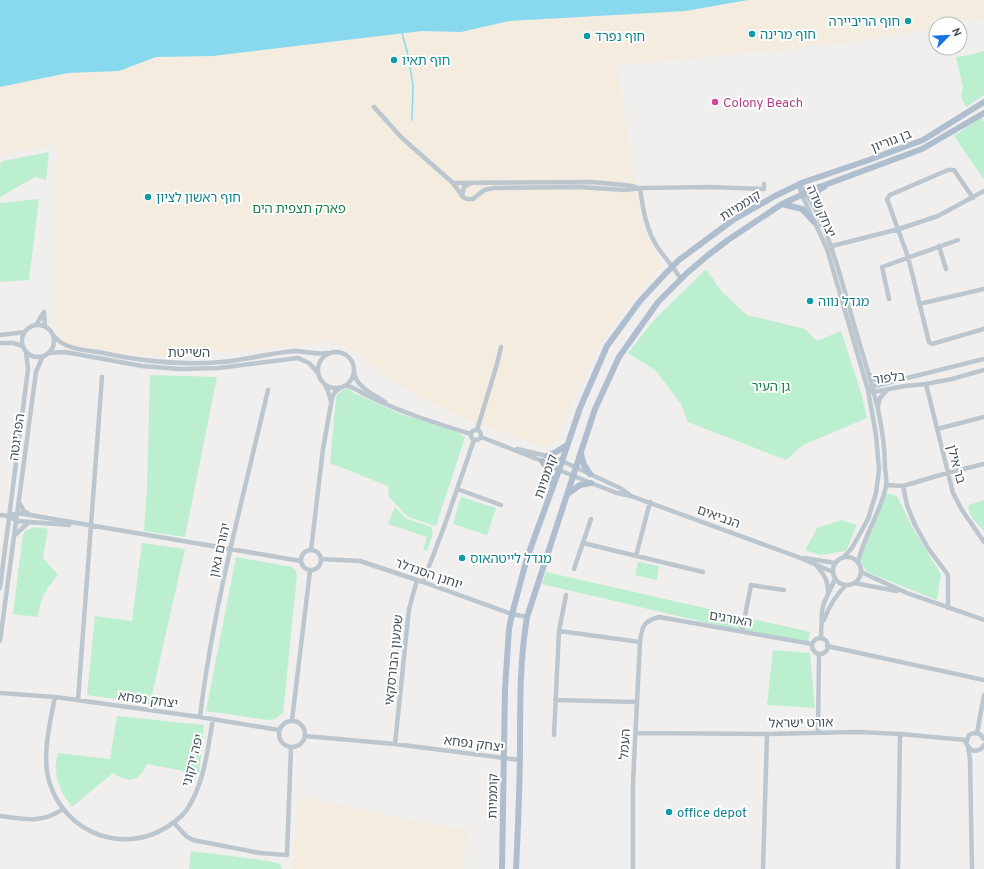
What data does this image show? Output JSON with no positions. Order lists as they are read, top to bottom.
{
  "streets": {
    "main road": ["בן גוריון", "קוממיות"],
    "street": [
      "יצחק שדה",
      "השייטת",
      "בלפור",
      "הפריגטה",
      "בר אילן",
      "הנביאים",
      "יהורם גאון",
      "יוחנן הסנדלר",
      "האורגים",
      "שמעון הבורסקאי",
      "יצחק נפחא",
      "אורט ישראל",
      "העמל",
      "יפה ירקוני"
    ]
  },
  "crossings": [
    ["בן גוריון", "קוממיות"],
    ["בן גוריון", "יצחק שדה"],
    ["קוממיות", "יצחק שדה"],
    ["קוממיות", "הנביאים"],
    ["קוממיות", "יוחנן הסנדלר"],
    ["קוממיות", "יצחק נפחא"],
    ["יצחק שדה", "בלפור"],
    ["יצחק שדה", "הנביאים"],
    ["השייטת", "הפריגטה"],
    ["בלפור", "בר אילן"],
    ["יהורם גאון", "יצחק נפחא"],
    ["יוחנן הסנדלר", "שמעון הבורסקאי"],
    ["האורגים", "העמל"],
    ["שמעון הבורסקאי", "יצחק נפחא"],
    ["יצחק נפחא", "יפה ירקוני"],
    ["אורט ישראל", "העמל"]
  ],
  "parks": ["פארק תצפית הים", "גן העיר"],
  "places": [
    "חוף הריביירה",
    "חוף מרינה",
    "חוף נפרד",
    "חוף תאיו",
    "Colony Beach",
    "חוף ראשון לציון",
    "מגדל נווה",
    "מגדל לייטהאוס",
    "office depot"
  ],
  "north": "top right"
}
